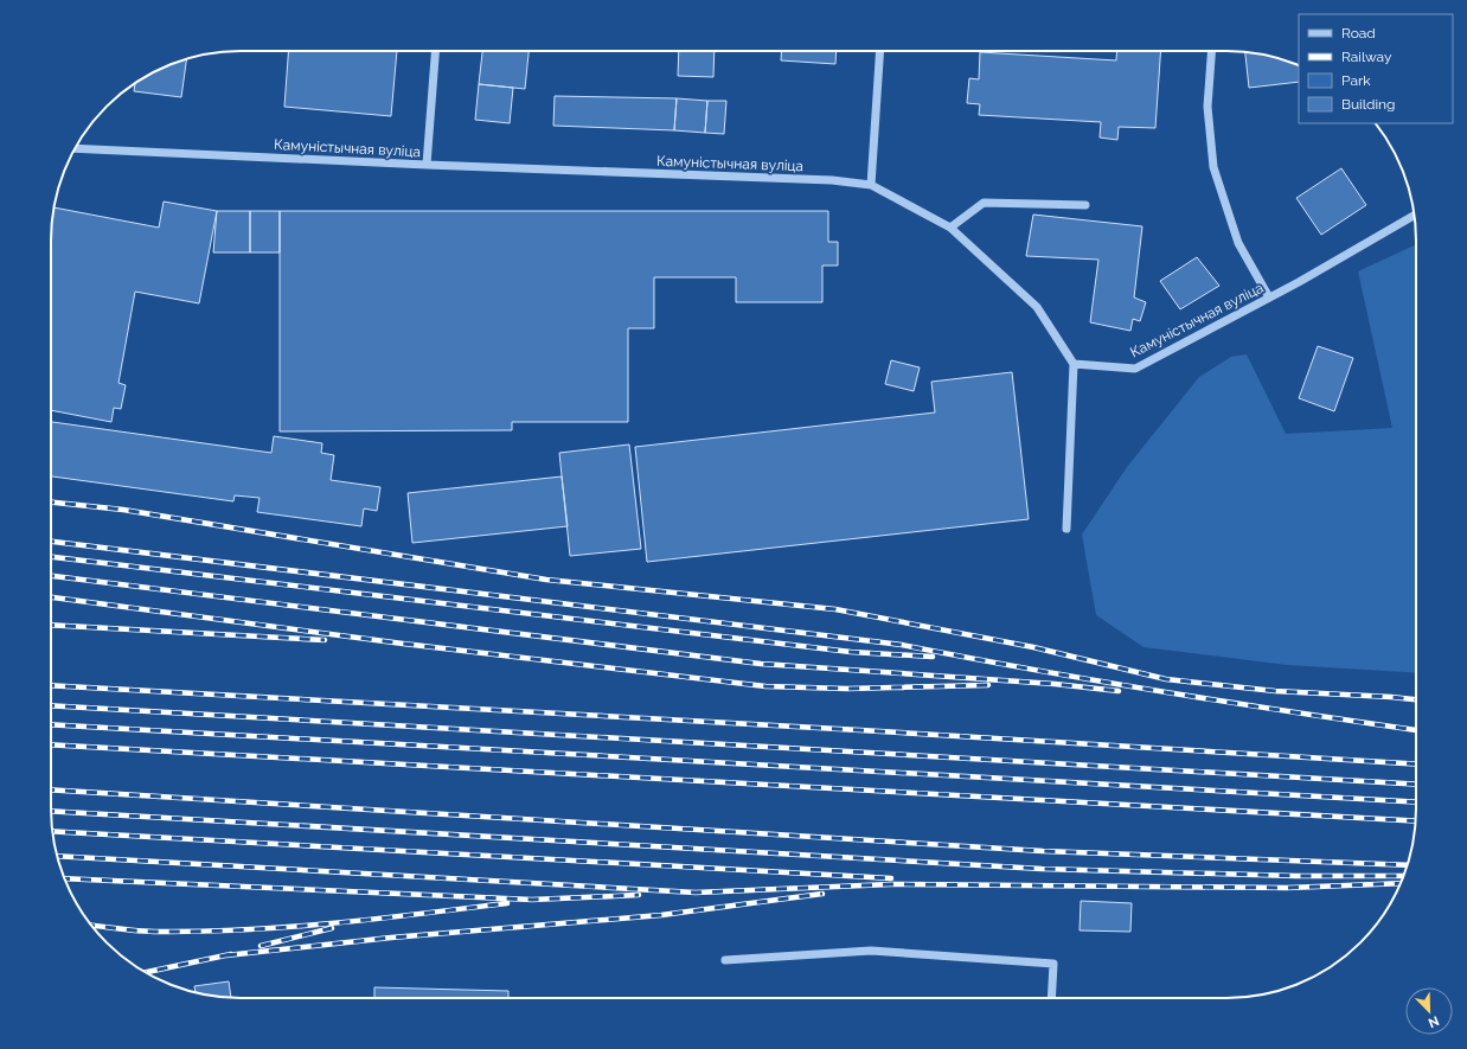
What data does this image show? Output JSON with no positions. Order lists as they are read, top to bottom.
{
  "streets": {
    "street": ["Камуністычная вуліца"]
  },
  "legend": [
    "Road",
    "Railway",
    "Park",
    "Building"
  ],
  "north": "bottom right"
}
